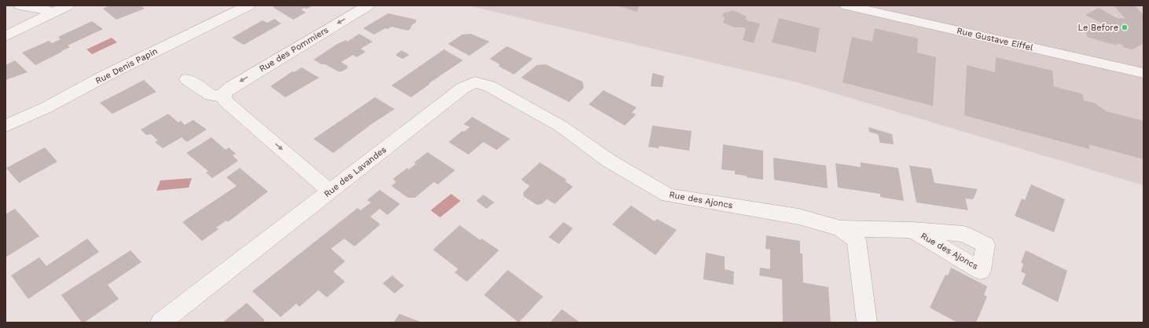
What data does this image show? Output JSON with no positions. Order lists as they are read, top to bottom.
{
  "streets": {
    "street": [
      "Rue Gustave Eiffel",
      "Rue des Pommiers",
      "Rue Denis Papin",
      "Rue des Lavandes",
      "Rue des Ajoncs"
    ]
  },
  "crossings": [
    ["Rue des Lavandes", "Rue des Ajoncs"]
  ],
  "one_way": ["Rue des Pommiers"],
  "places": ["Le Before"]
}
